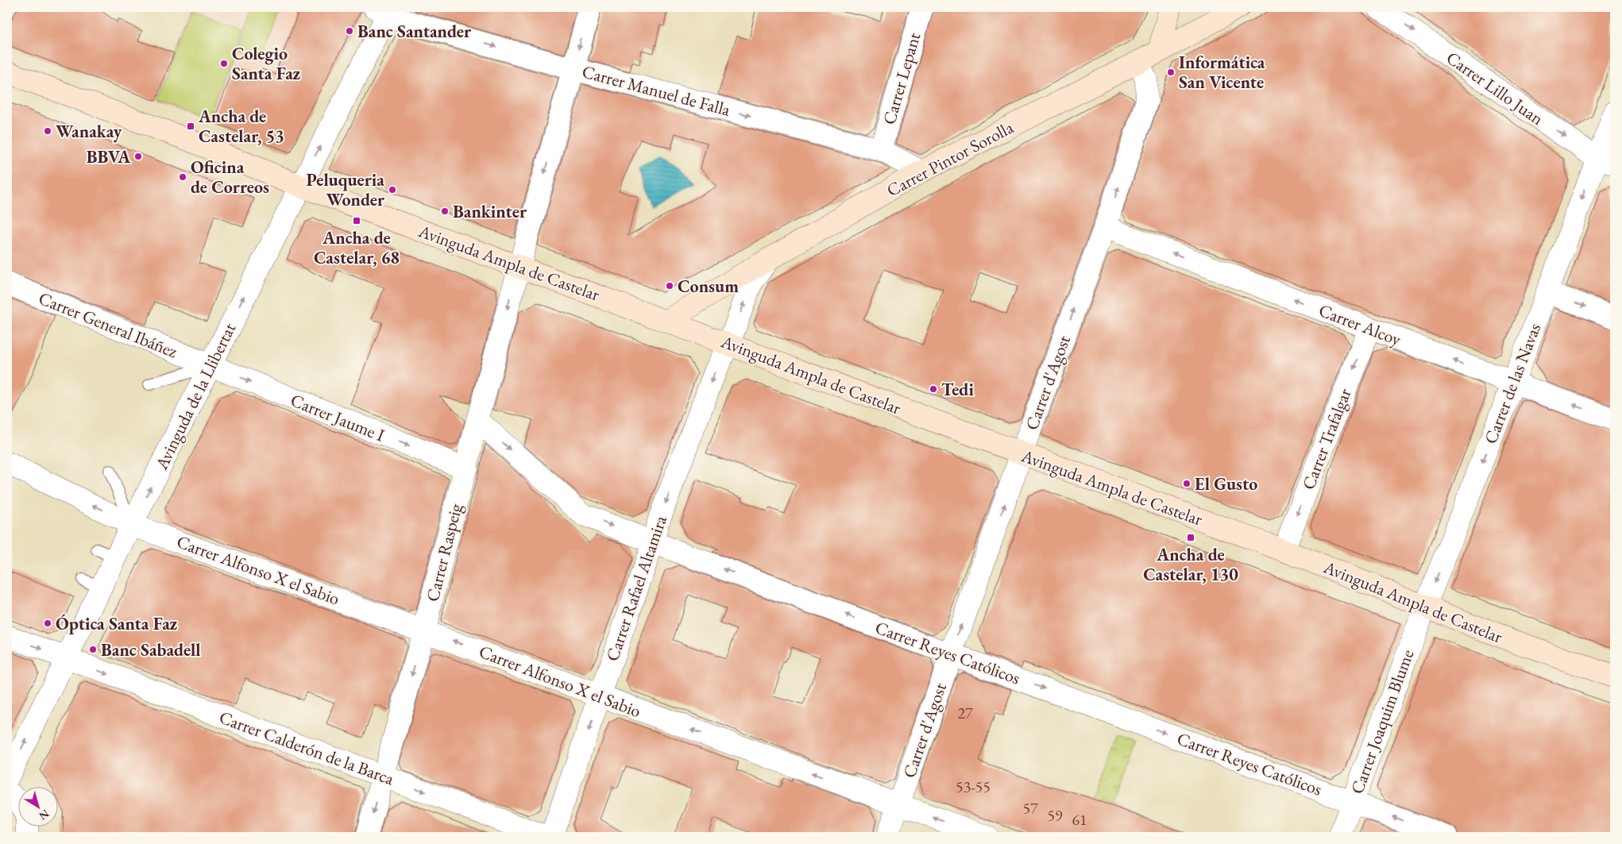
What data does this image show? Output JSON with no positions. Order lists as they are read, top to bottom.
{
  "streets": {
    "main road": ["Carrer Pintor Sorolla", "Avinguda Ampla de Castelar"],
    "street": [
      "Carrer Lepant",
      "Carrer Lillo Juan",
      "Carrer Manuel de Falla",
      "Carrer General Ibáñez",
      "Carrer Alcoy",
      "Carrer d'Agost",
      "Carrer de las Navas",
      "Avinguda de la Llibertat",
      "Carrer Jaume I",
      "Carrer Trafalgar",
      "Carrer Raspeig",
      "Carrer Alfonso X el Sabio",
      "Carrer Rafael Altamira",
      "Carrer Reyes Católicos",
      "Carrer Joaquim Blume",
      "Carrer Calderón de la Barca"
    ]
  },
  "crossings": [
    ["Carrer Lepant", "Carrer Manuel de Falla"],
    ["Carrer Lillo Juan", "Carrer de las Navas"],
    ["Carrer Manuel de Falla", "Carrer Pintor Sorolla"],
    ["Carrer Manuel de Falla", "Avinguda de la Llibertat"],
    ["Carrer Manuel de Falla", "Carrer Raspeig"],
    ["Carrer Pintor Sorolla", "Avinguda Ampla de Castelar"],
    ["Carrer Pintor Sorolla", "Carrer d'Agost"],
    ["Carrer Pintor Sorolla", "Carrer Rafael Altamira"],
    ["Avinguda Ampla de Castelar", "Carrer d'Agost"],
    ["Avinguda Ampla de Castelar", "Carrer de las Navas"],
    ["Avinguda Ampla de Castelar", "Avinguda de la Llibertat"],
    ["Avinguda Ampla de Castelar", "Carrer Trafalgar"],
    ["Avinguda Ampla de Castelar", "Carrer Raspeig"],
    ["Avinguda Ampla de Castelar", "Carrer Rafael Altamira"],
    ["Avinguda Ampla de Castelar", "Carrer Joaquim Blume"],
    ["Carrer General Ibáñez", "Avinguda de la Llibertat"],
    ["Carrer General Ibáñez", "Carrer Jaume I"],
    ["Carrer Alcoy", "Carrer d'Agost"],
    ["Carrer Alcoy", "Carrer de las Navas"],
    ["Carrer Alcoy", "Carrer Trafalgar"],
    ["Carrer d'Agost", "Carrer Alfonso X el Sabio"],
    ["Carrer d'Agost", "Carrer Reyes Católicos"],
    ["Carrer de las Navas", "Carrer Joaquim Blume"],
    ["Avinguda de la Llibertat", "Carrer Jaume I"],
    ["Avinguda de la Llibertat", "Carrer Alfonso X el Sabio"],
    ["Avinguda de la Llibertat", "Carrer Calderón de la Barca"],
    ["Carrer Jaume I", "Carrer Raspeig"],
    ["Carrer Raspeig", "Carrer Alfonso X el Sabio"],
    ["Carrer Raspeig", "Carrer Reyes Católicos"],
    ["Carrer Raspeig", "Carrer Calderón de la Barca"],
    ["Carrer Alfonso X el Sabio", "Carrer Rafael Altamira"],
    ["Carrer Rafael Altamira", "Carrer Reyes Católicos"],
    ["Carrer Reyes Católicos", "Carrer Joaquim Blume"]
  ],
  "one_way": [
    "Carrer Lillo Juan",
    "Carrer Manuel de Falla",
    "Carrer Alcoy",
    "Carrer d'Agost",
    "Carrer de las Navas",
    "Avinguda de la Llibertat",
    "Carrer Jaume I",
    "Carrer Trafalgar",
    "Carrer Raspeig",
    "Carrer Alfonso X el Sabio",
    "Carrer Calderón de la Barca"
  ],
  "places": {
    "other": [
      "Banc Santander",
      "Colegio Santa Faz",
      "Informática San Vicente",
      "Wanakay",
      "BBVA",
      "Oficina de Correos",
      "Peluqueria Wonder",
      "Bankinter",
      "Consum",
      "Tedi",
      "El Gusto",
      "Óptica Santa Faz",
      "Banc Sabadell"
    ],
    "transit": ["Ancha de Castelar, 53", "Ancha de Castelar, 68", "Ancha de Castelar, 130"]
  },
  "house_numbers": [
    "27",
    "53-55",
    "57",
    "59",
    "61"
  ],
  "north": "bottom right"
}
